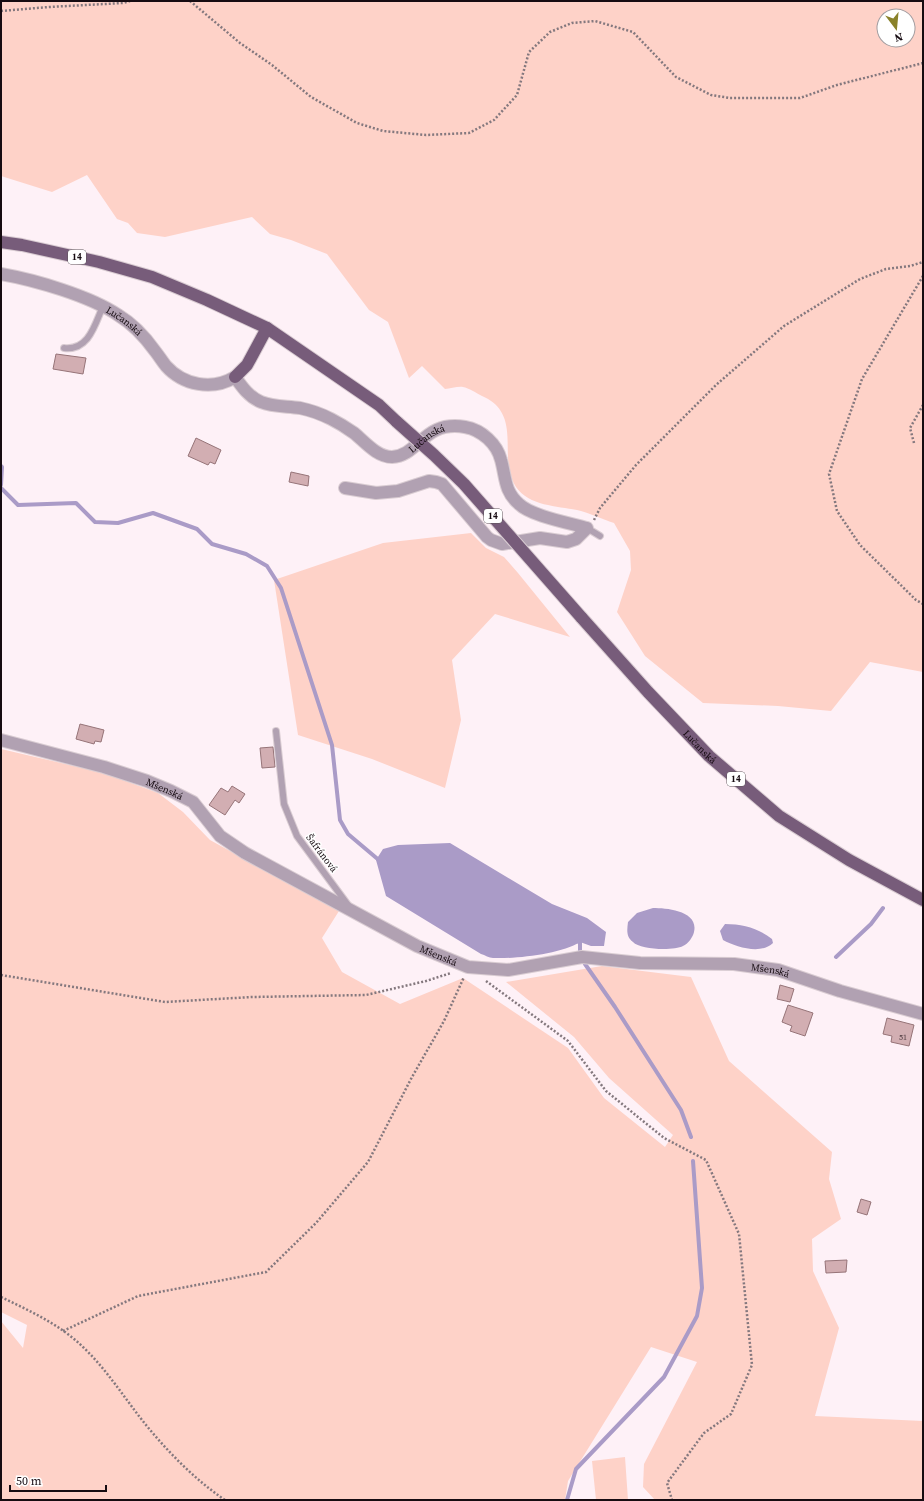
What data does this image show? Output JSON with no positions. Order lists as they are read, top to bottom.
{
  "streets": {
    "main road": ["14", "Lučanská"],
    "street": ["Mšenská"],
    "lane": ["Šafránová"]
  },
  "crossings": [
    ["14", "Lučanská"],
    ["Mšenská", "Šafránová"]
  ],
  "house_numbers": ["51"],
  "scale_bar": "50 m",
  "north": "bottom"
}
